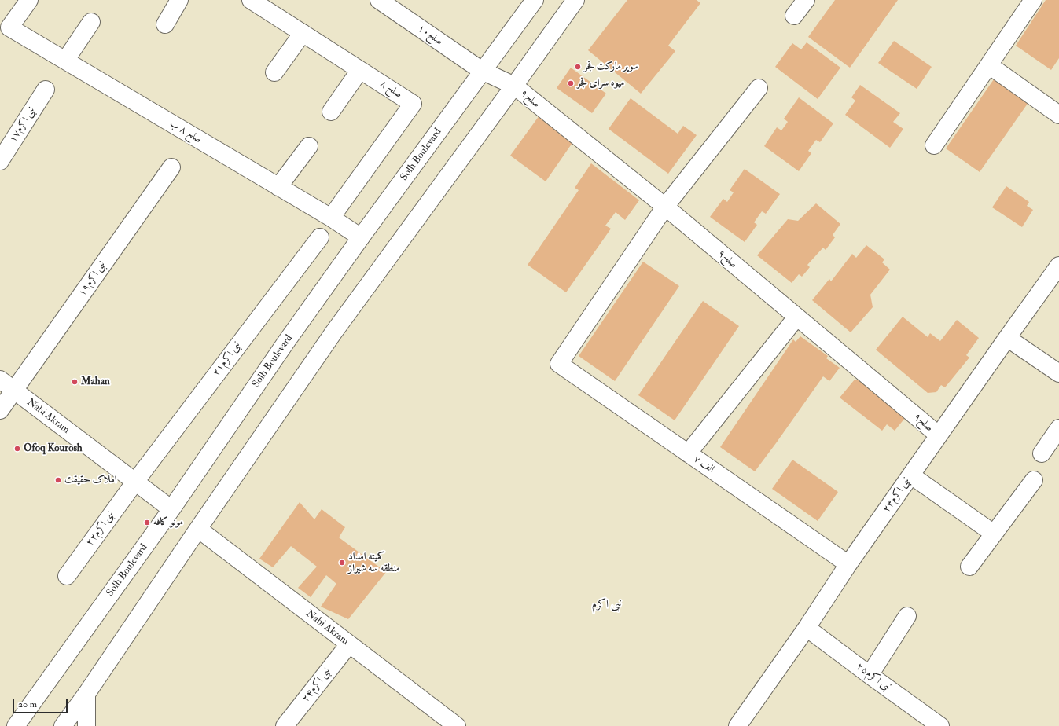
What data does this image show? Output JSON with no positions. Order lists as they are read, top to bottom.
{
  "streets": {
    "street": [
      "صلح۱۰",
      "۸ صلح",
      "صلح۹",
      "نبی اکرم۱۷",
      "صلح ۸ ب",
      "Solh Boulevard",
      "نبی اکرم۱۹",
      "نبی اکرم۲۱",
      "Nabi Akram",
      "۷ الف",
      "نبی اکرم۲۳",
      "نبی اکرم۲۲",
      "نبی اکرم۲۵",
      "نبی اکرم۲۴"
    ]
  },
  "crossings": [
    ["صلح۱۰", "صلح۹"],
    ["صلح۱۰", "Solh Boulevard"],
    ["۸ صلح", "صلح ۸ ب"],
    ["صلح۹", "۷ الف"],
    ["صلح۹", "نبی اکرم۲۳"],
    ["صلح ۸ ب", "Solh Boulevard"],
    ["Solh Boulevard", "Nabi Akram"],
    ["نبی اکرم۱۹", "Nabi Akram"],
    ["نبی اکرم۲۱", "Nabi Akram"],
    ["نبی اکرم۲۱", "نبی اکرم۲۲"],
    ["Nabi Akram", "نبی اکرم۲۲"],
    ["Nabi Akram", "نبی اکرم۲۴"],
    ["۷ الف", "نبی اکرم۲۳"],
    ["نبی اکرم۲۳", "نبی اکرم۲۵"]
  ],
  "districts": ["نبی اکرم"],
  "places": [
    "سوپر مارکت فجر",
    "میوه سرای فجر",
    "Mahan",
    "Ofoq Kourosh",
    "املاک حقیقت",
    "مونو کافه",
    "کمیته امداد منطقه سه شیراز"
  ],
  "scale_bar": "20 m"
}
